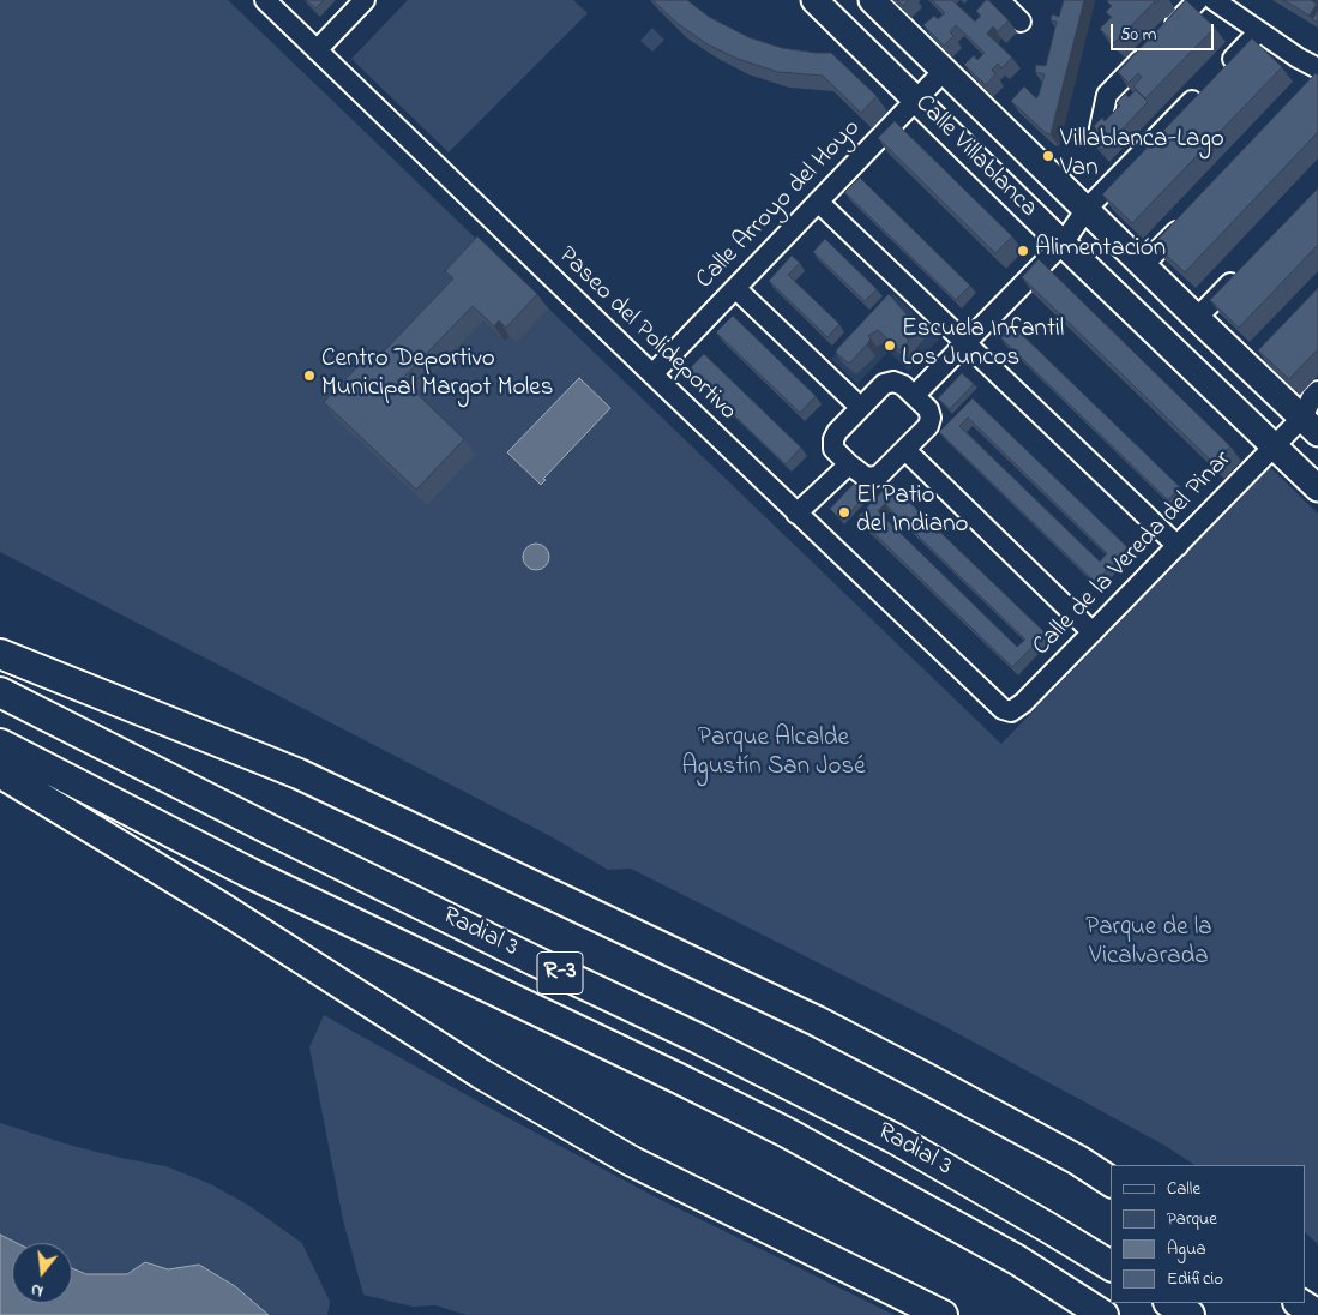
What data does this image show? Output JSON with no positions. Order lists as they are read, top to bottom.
{
  "streets": {
    "highway": ["Radial 3", "R-3"],
    "main road": ["Calle Villablanca"],
    "street": ["Calle Arroyo del Hoyo", "Paseo del Polideportivo", "Calle de la Vereda del Pinar"]
  },
  "crossings": [
    ["Calle Villablanca", "Calle Arroyo del Hoyo"],
    ["Calle Villablanca", "Calle de la Vereda del Pinar"],
    ["Calle Arroyo del Hoyo", "Paseo del Polideportivo"],
    ["Paseo del Polideportivo", "Calle de la Vereda del Pinar"]
  ],
  "parks": ["Parque Alcalde Agustín San José", "Parque de la Vicalvarada"],
  "places": [
    "Villablanca-Lago Van",
    "Alimentación",
    "Escuela Infantil Los Juncos",
    "Centro Deportivo Municipal Margot Moles",
    "El Patio del Indiano"
  ],
  "legend": [
    "Calle",
    "Parque",
    "Agua",
    "Edificio"
  ],
  "scale_bar": "50 m",
  "north": "bottom"
}
